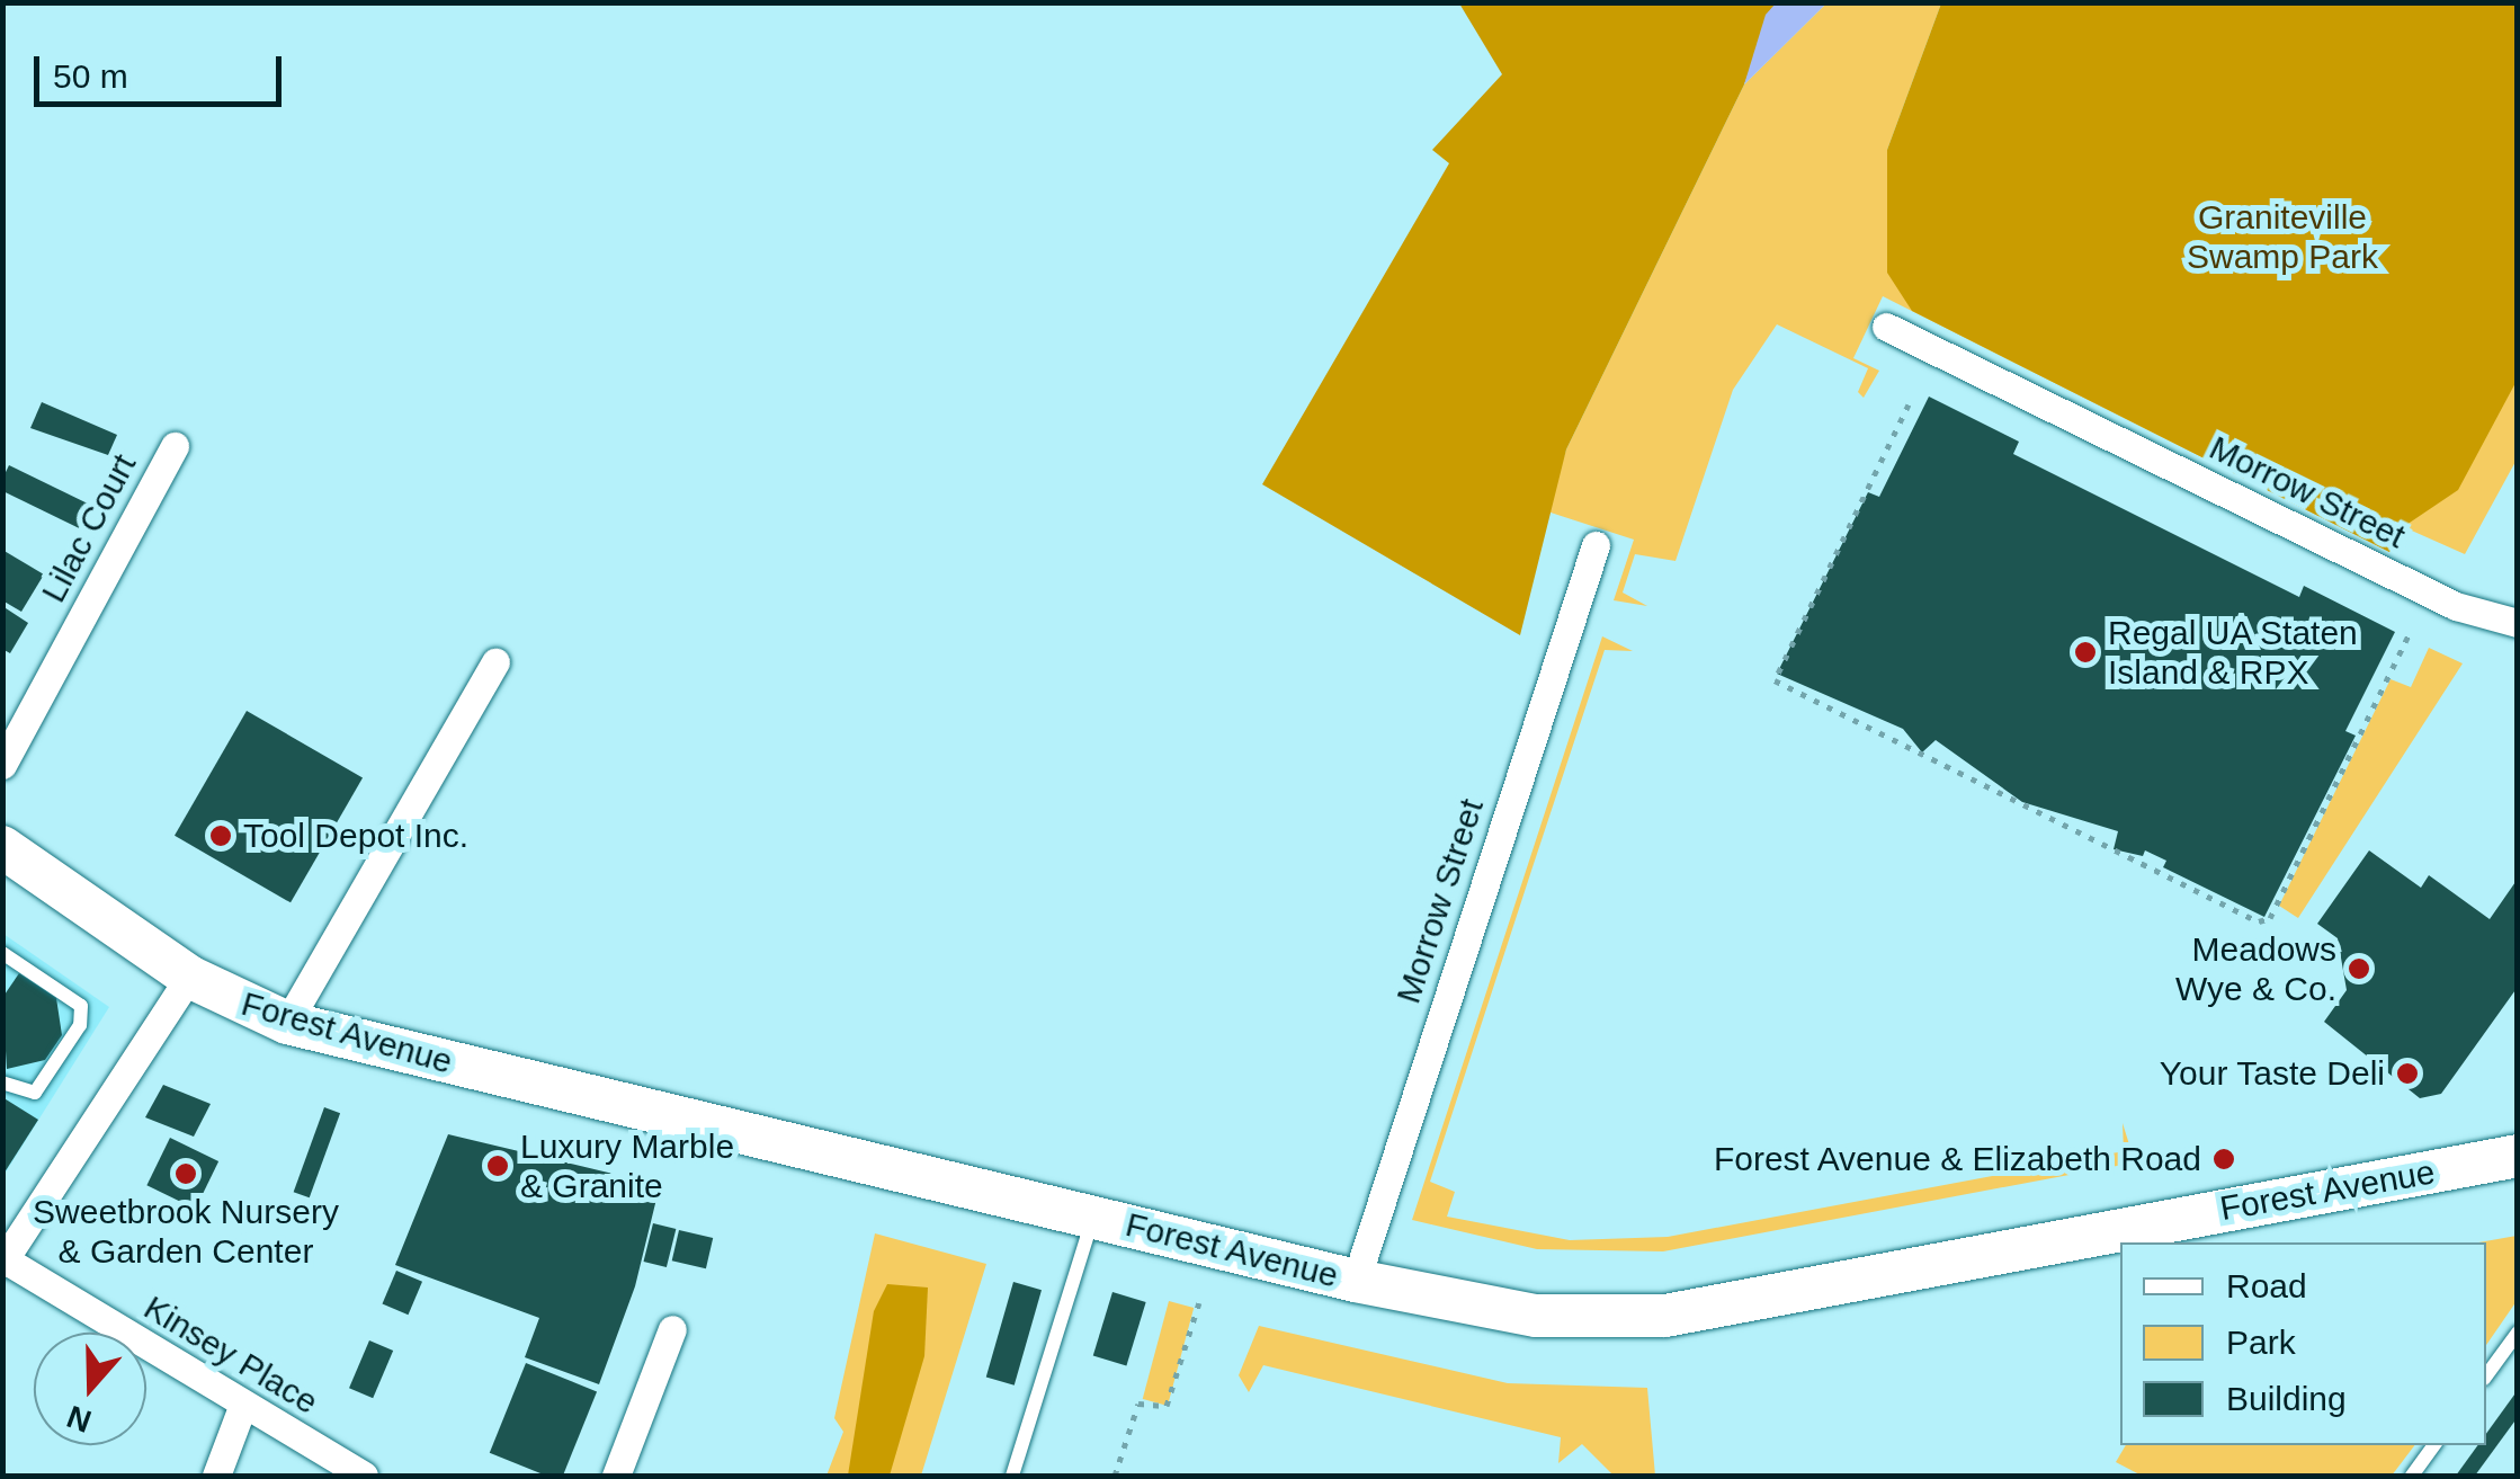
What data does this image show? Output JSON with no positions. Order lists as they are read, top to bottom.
{
  "streets": {
    "main road": ["Forest Avenue"],
    "street": ["Morrow Street", "Lilac Court", "Kinsey Place"]
  },
  "crossings": [
    ["Morrow Street", "Forest Avenue"]
  ],
  "parks": ["Graniteville Swamp Park"],
  "places": [
    "Regal UA Staten Island & RPX",
    "Tool Depot Inc.",
    "Meadows Wye & Co.",
    "Your Taste Deli",
    "Forest Avenue & Elizabeth Road",
    "Luxury Marble & Granite",
    "Sweetbrook Nursery & Garden Center"
  ],
  "legend": ["Road", "Park", "Building"],
  "scale_bar": "50 m",
  "north": "bottom"
}
